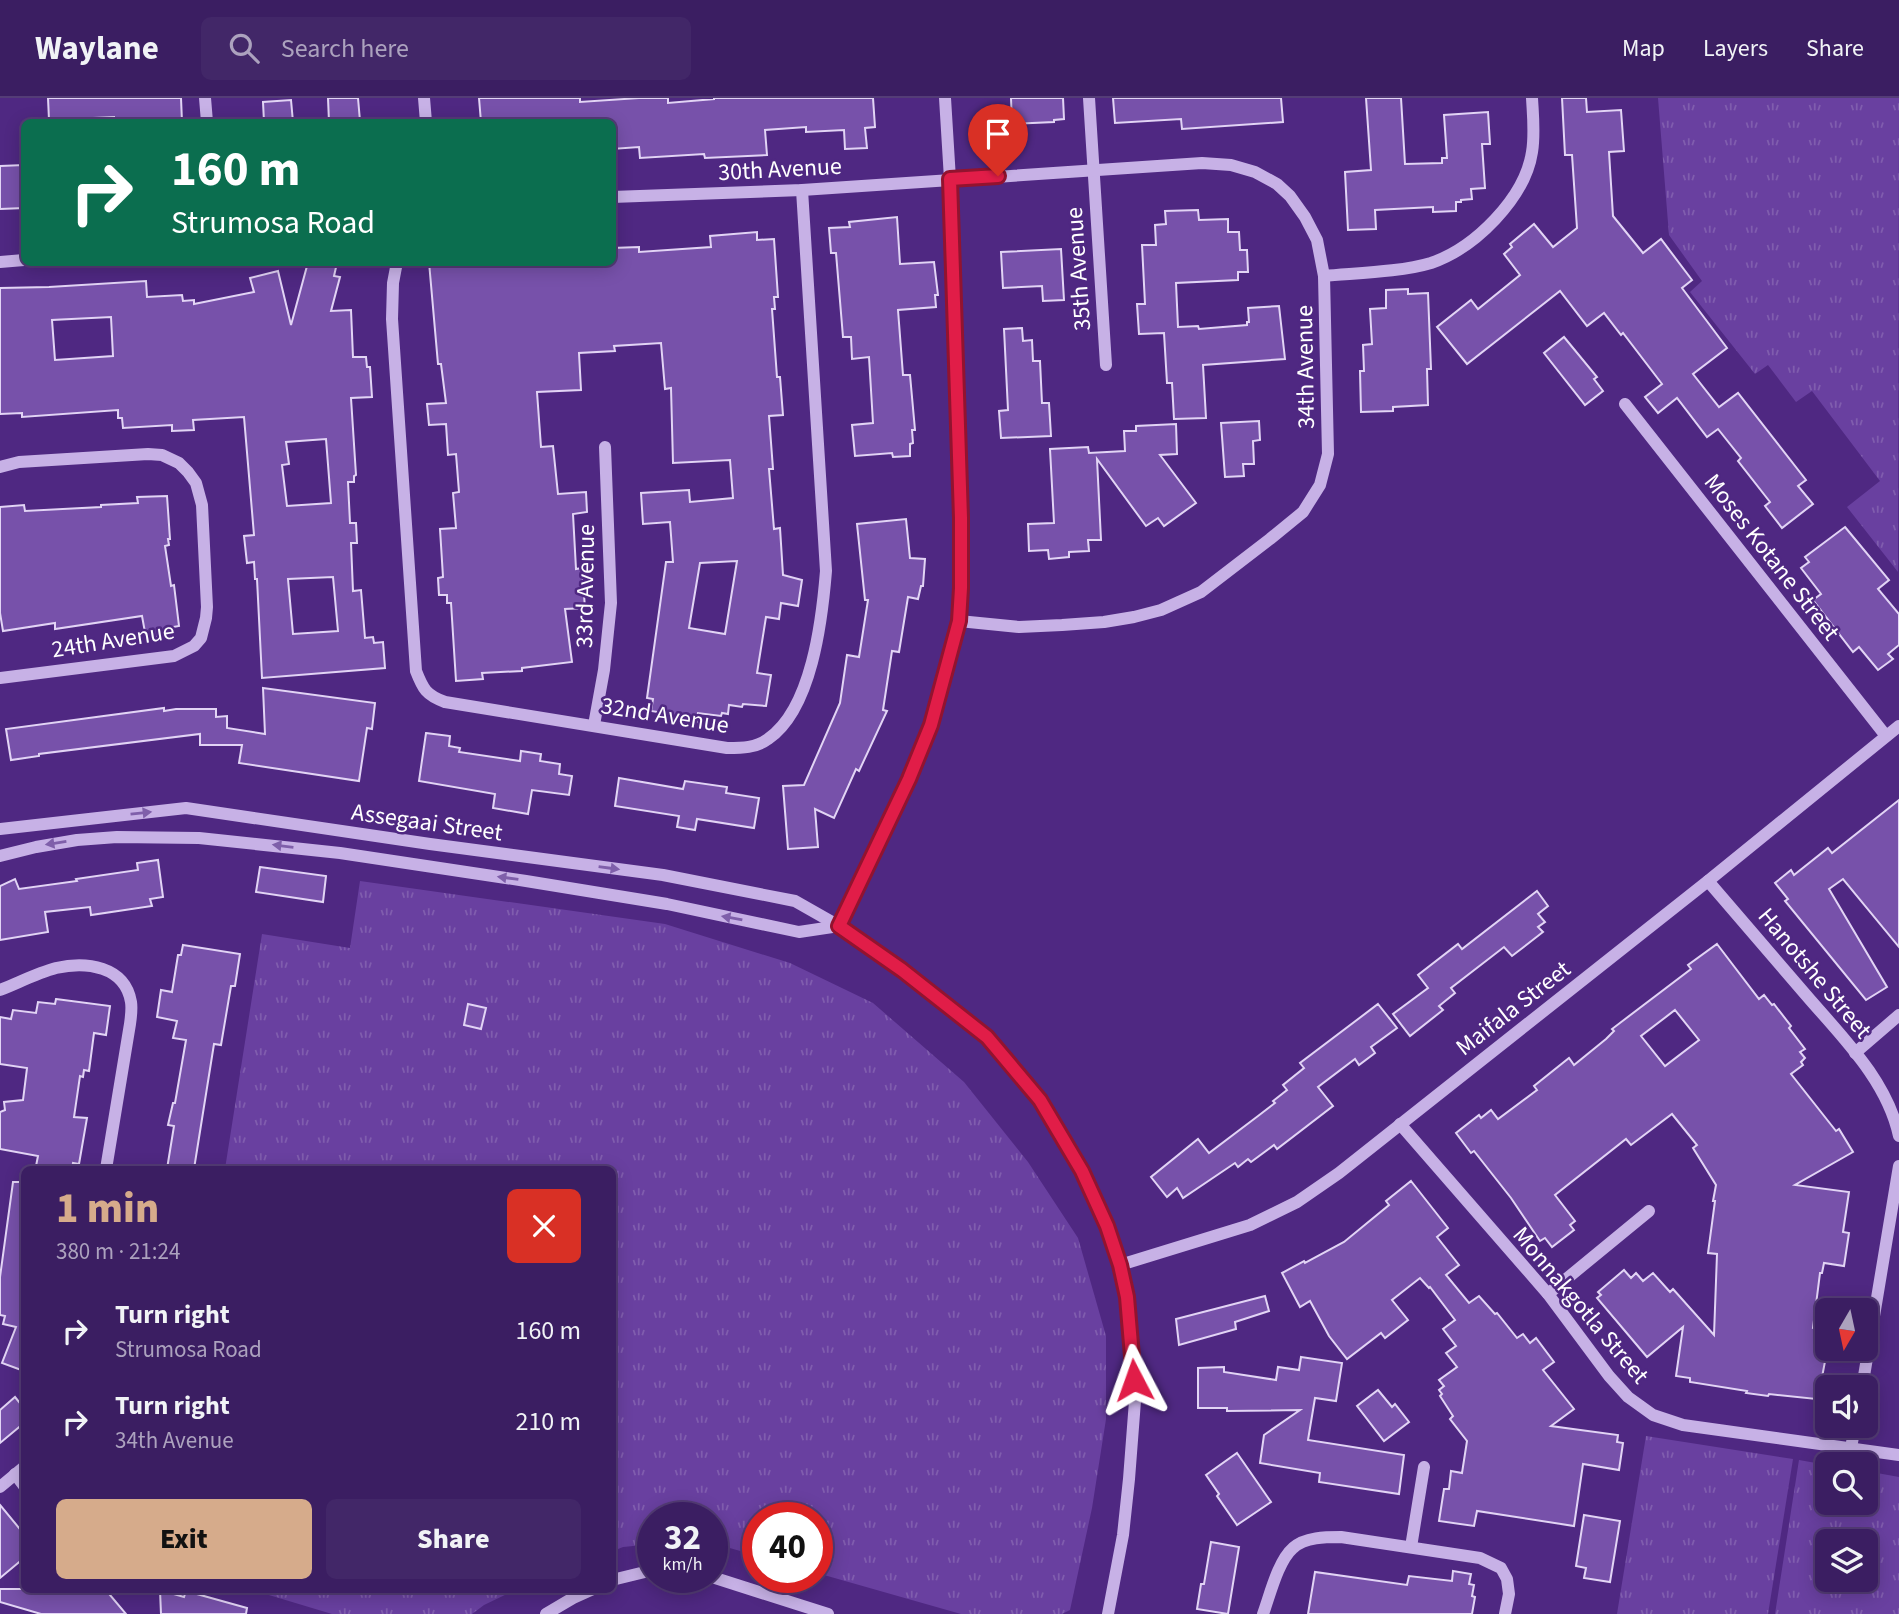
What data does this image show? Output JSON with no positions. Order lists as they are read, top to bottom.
{
  "streets": {
    "street": [
      "30th Avenue",
      "35th Avenue",
      "34th Avenue",
      "Moses Kotane Street",
      "33rd Avenue",
      "24th Avenue",
      "32nd Avenue",
      "Assegaai Street",
      "Hanotshe Street",
      "Maifala Street",
      "Monnakgotla Street"
    ]
  },
  "crossings": [
    ["30th Avenue", "34th Avenue"],
    ["30th Avenue", "32nd Avenue"],
    ["35th Avenue", "34th Avenue"],
    ["Moses Kotane Street", "Maifala Street"],
    ["33rd Avenue", "32nd Avenue"],
    ["Assegaai Street", "Maifala Street"],
    ["Hanotshe Street", "Maifala Street"],
    ["Maifala Street", "Monnakgotla Street"]
  ],
  "north": "bottom",
  "page": {
    "header": "Waylane",
    "search": "Search here",
    "nav": ["Map", "Layers", "Share"],
    "turn": ["160 m", "Strumosa Road"],
    "heading": ["1 min", "380 m · 21:24"],
    "list": [
      {
        "name": "Turn right",
        "note": "Strumosa Road",
        "value": "160 m"
      },
      {
        "name": "Turn right",
        "note": "34th Avenue",
        "value": "210 m"
      }
    ],
    "buttons": ["Exit", "Share"],
    "speed": "32 km/h",
    "limit": "40"
  }
}
